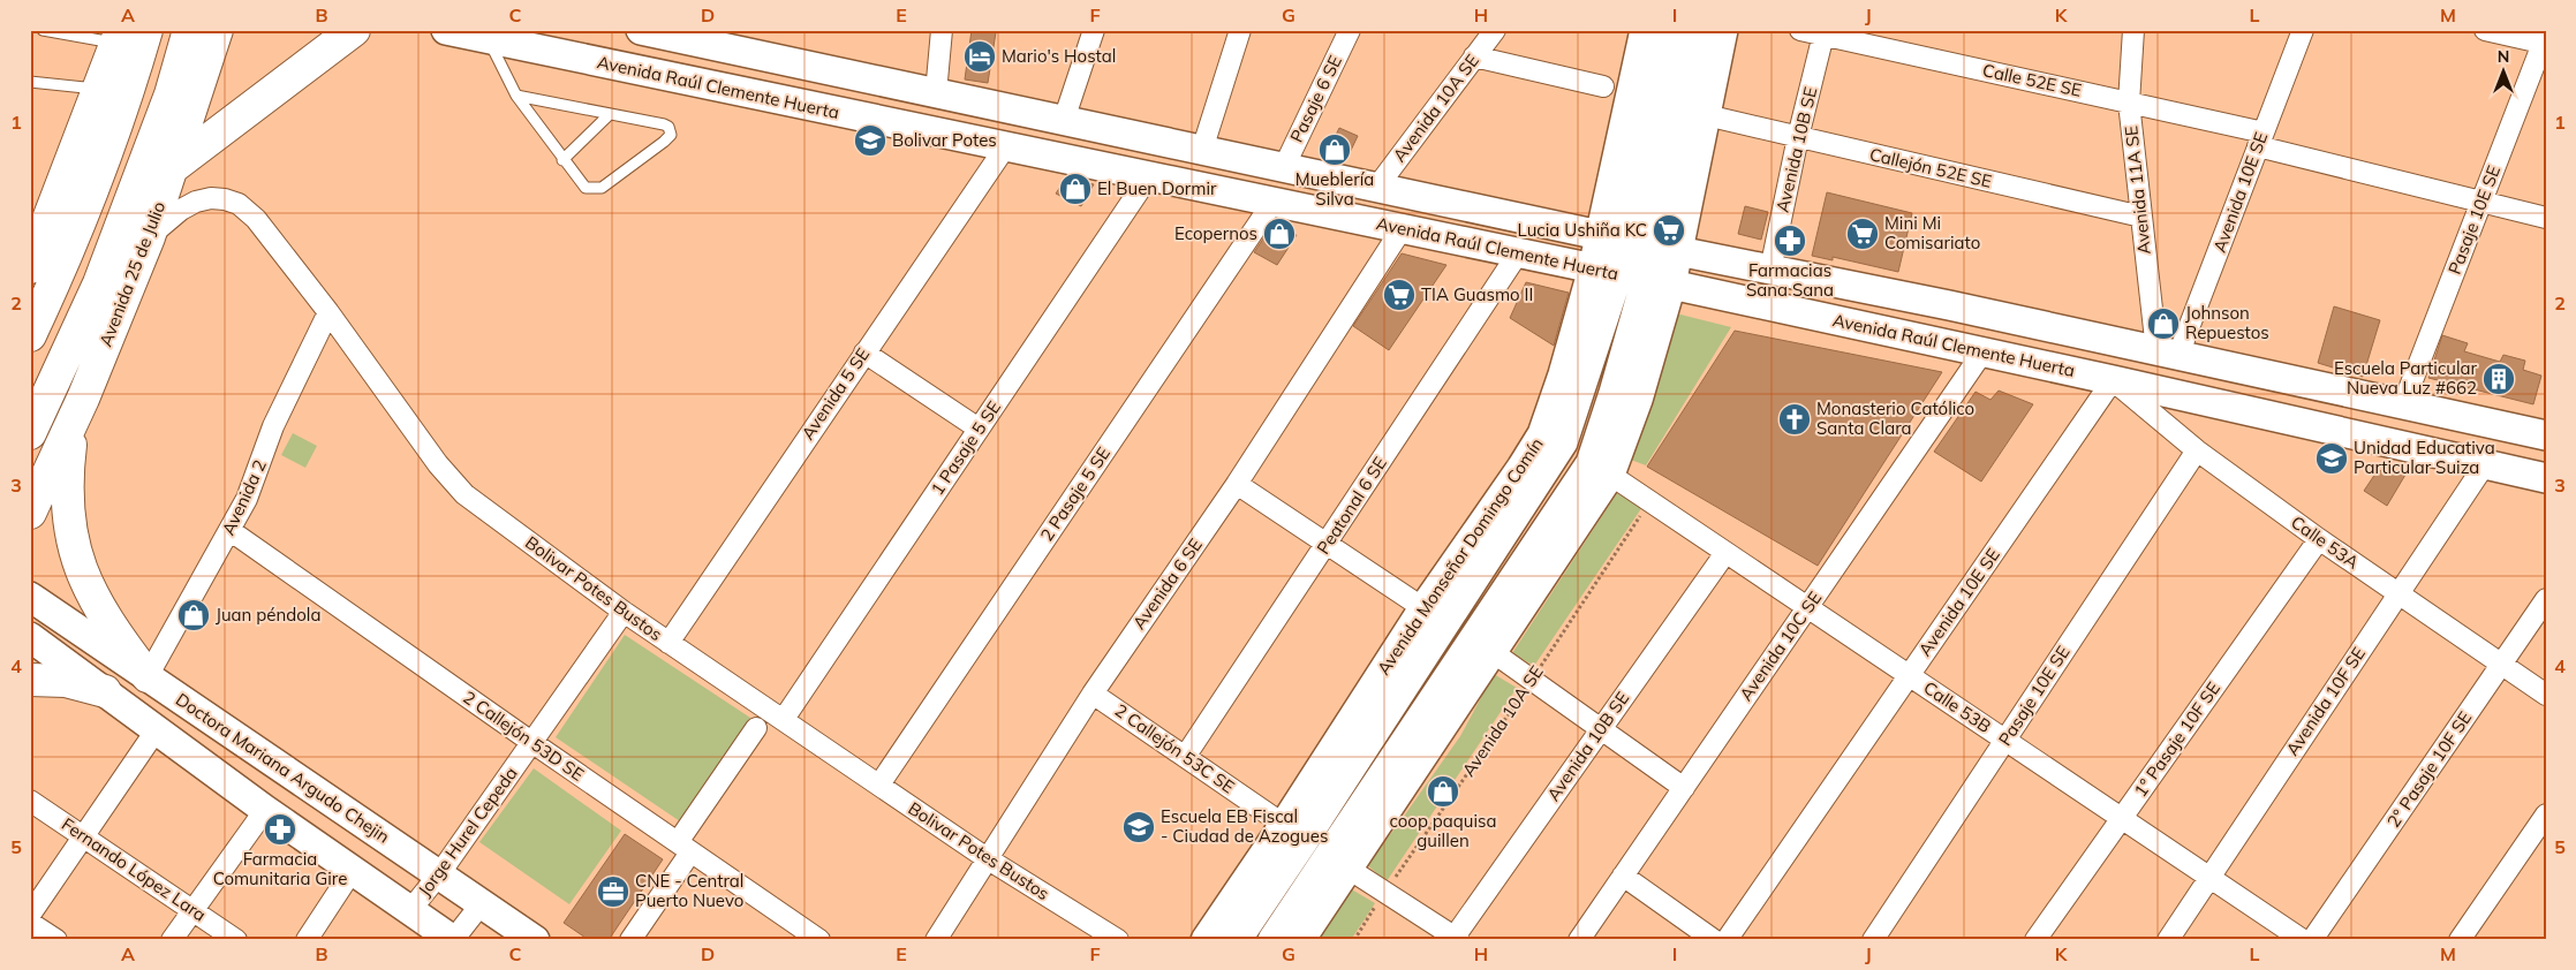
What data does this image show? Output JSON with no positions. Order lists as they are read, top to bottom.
{
  "streets": {
    "main road": [
      "Avenida Raúl Clemente Huerta",
      "Avenida 25 de Julio",
      "Avenida Monseñor Domingo Comín",
      "Doctora Mariana Argudo Chejin"
    ],
    "street": [
      "Calle 52E SE",
      "Pasaje 6 SE",
      "Avenida 10A SE",
      "Avenida 10B SE",
      "Callejón 52E SE",
      "Avenida 11A SE",
      "Avenida 10E SE",
      "Pasaje 10E SE",
      "Avenida 5 SE",
      "1 Pasaje 5 SE",
      "2 Pasaje 5 SE",
      "Avenida 2",
      "Peatonal 6 SE",
      "Calle 53A",
      "Avenida 6 SE",
      "Bolivar Potes Bustos",
      "Avenida 10C SE",
      "Avenida 10F SE",
      "Calle 53B",
      "2 Callejón 53D SE",
      "1° Pasaje 10F SE",
      "2 Callejón 53C SE",
      "2° Pasaje 10F SE",
      "Jorge Hurel Cepeda",
      "Fernando López Lara"
    ]
  },
  "crossings": [
    ["Calle 52E SE", "Avenida 10B SE"],
    ["Calle 52E SE", "Avenida 11A SE"],
    ["Calle 52E SE", "Avenida 10E SE"],
    ["Calle 52E SE", "Pasaje 10E SE"],
    ["Avenida Raúl Clemente Huerta", "Pasaje 6 SE"],
    ["Avenida Raúl Clemente Huerta", "Avenida 10A SE"],
    ["Avenida Raúl Clemente Huerta", "Avenida 10B SE"],
    ["Avenida Raúl Clemente Huerta", "Avenida 11A SE"],
    ["Avenida Raúl Clemente Huerta", "Avenida 10E SE"],
    ["Avenida Raúl Clemente Huerta", "Pasaje 10E SE"],
    ["Avenida Raúl Clemente Huerta", "Avenida 5 SE"],
    ["Avenida Raúl Clemente Huerta", "1 Pasaje 5 SE"],
    ["Avenida Raúl Clemente Huerta", "2 Pasaje 5 SE"],
    ["Avenida Raúl Clemente Huerta", "Peatonal 6 SE"],
    ["Avenida Raúl Clemente Huerta", "Calle 53A"],
    ["Avenida Raúl Clemente Huerta", "Avenida Monseñor Domingo Comín"],
    ["Avenida Raúl Clemente Huerta", "Avenida 6 SE"],
    ["Avenida Raúl Clemente Huerta", "Avenida 10C SE"],
    ["Avenida Raúl Clemente Huerta", "Avenida 10F SE"],
    ["Avenida 10A SE", "Calle 53B"],
    ["Avenida 10B SE", "Callejón 52E SE"],
    ["Avenida 10B SE", "Calle 53B"],
    ["Callejón 52E SE", "Avenida 11A SE"],
    ["Avenida 11A SE", "Avenida 10E SE"],
    ["Avenida 10E SE", "Calle 53A"],
    ["Avenida 10E SE", "Calle 53B"],
    ["Pasaje 10E SE", "Calle 53A"],
    ["Pasaje 10E SE", "Calle 53B"],
    ["Avenida 25 de Julio", "Bolivar Potes Bustos"],
    ["Avenida 5 SE", "Bolivar Potes Bustos"],
    ["1 Pasaje 5 SE", "Bolivar Potes Bustos"],
    ["2 Pasaje 5 SE", "Bolivar Potes Bustos"],
    ["Avenida 2", "Bolivar Potes Bustos"],
    ["Avenida 2", "2 Callejón 53D SE"],
    ["Avenida 2", "Doctora Mariana Argudo Chejin"],
    ["Peatonal 6 SE", "2 Callejón 53C SE"],
    ["Calle 53A", "Avenida 10F SE"],
    ["Calle 53A", "1° Pasaje 10F SE"],
    ["Calle 53A", "2° Pasaje 10F SE"],
    ["Avenida Monseñor Domingo Comín", "Calle 53B"],
    ["Avenida Monseñor Domingo Comín", "2 Callejón 53C SE"],
    ["Avenida 6 SE", "Bolivar Potes Bustos"],
    ["Avenida 6 SE", "2 Callejón 53C SE"],
    ["Bolivar Potes Bustos", "Jorge Hurel Cepeda"],
    ["Avenida 10C SE", "Calle 53B"],
    ["Avenida 10F SE", "Calle 53B"],
    ["Calle 53B", "1° Pasaje 10F SE"],
    ["2 Callejón 53D SE", "Jorge Hurel Cepeda"],
    ["Doctora Mariana Argudo Chejin", "Jorge Hurel Cepeda"]
  ],
  "places": {
    "hotel": ["Mario's Hostal"],
    "school or university": ["Bolivar Potes", "Unidad Educativa Particular Suiza", "Escuela EB Fiscal - Ciudad de Azogues"],
    "shop": [
      "Mueblería Silva",
      "El Buen Dormir",
      "Ecopernos",
      "Johnson Repuestos",
      "Juan péndola",
      "coop paquisa guillen"
    ],
    "supermarket": ["Lucia Ushiña KC", "Mini Mi Comisariato", "TIA Guasmo II"],
    "pharmacy": ["Farmacias Sana Sana", "Farmacia Comunitaria Gire"],
    "building": ["Escuela Particular Nueva Luz #662"],
    "church": ["Monasterio Católico Santa Clara"],
    "office": ["CNE - Central Puerto Nuevo"]
  },
  "north": "top",
  "grid": {
    "columns": [
      "A",
      "B",
      "C",
      "D",
      "E",
      "F",
      "G",
      "H",
      "I",
      "J",
      "K",
      "L",
      "M"
    ],
    "rows": [
      "1",
      "2",
      "3",
      "4",
      "5"
    ]
  }
}
